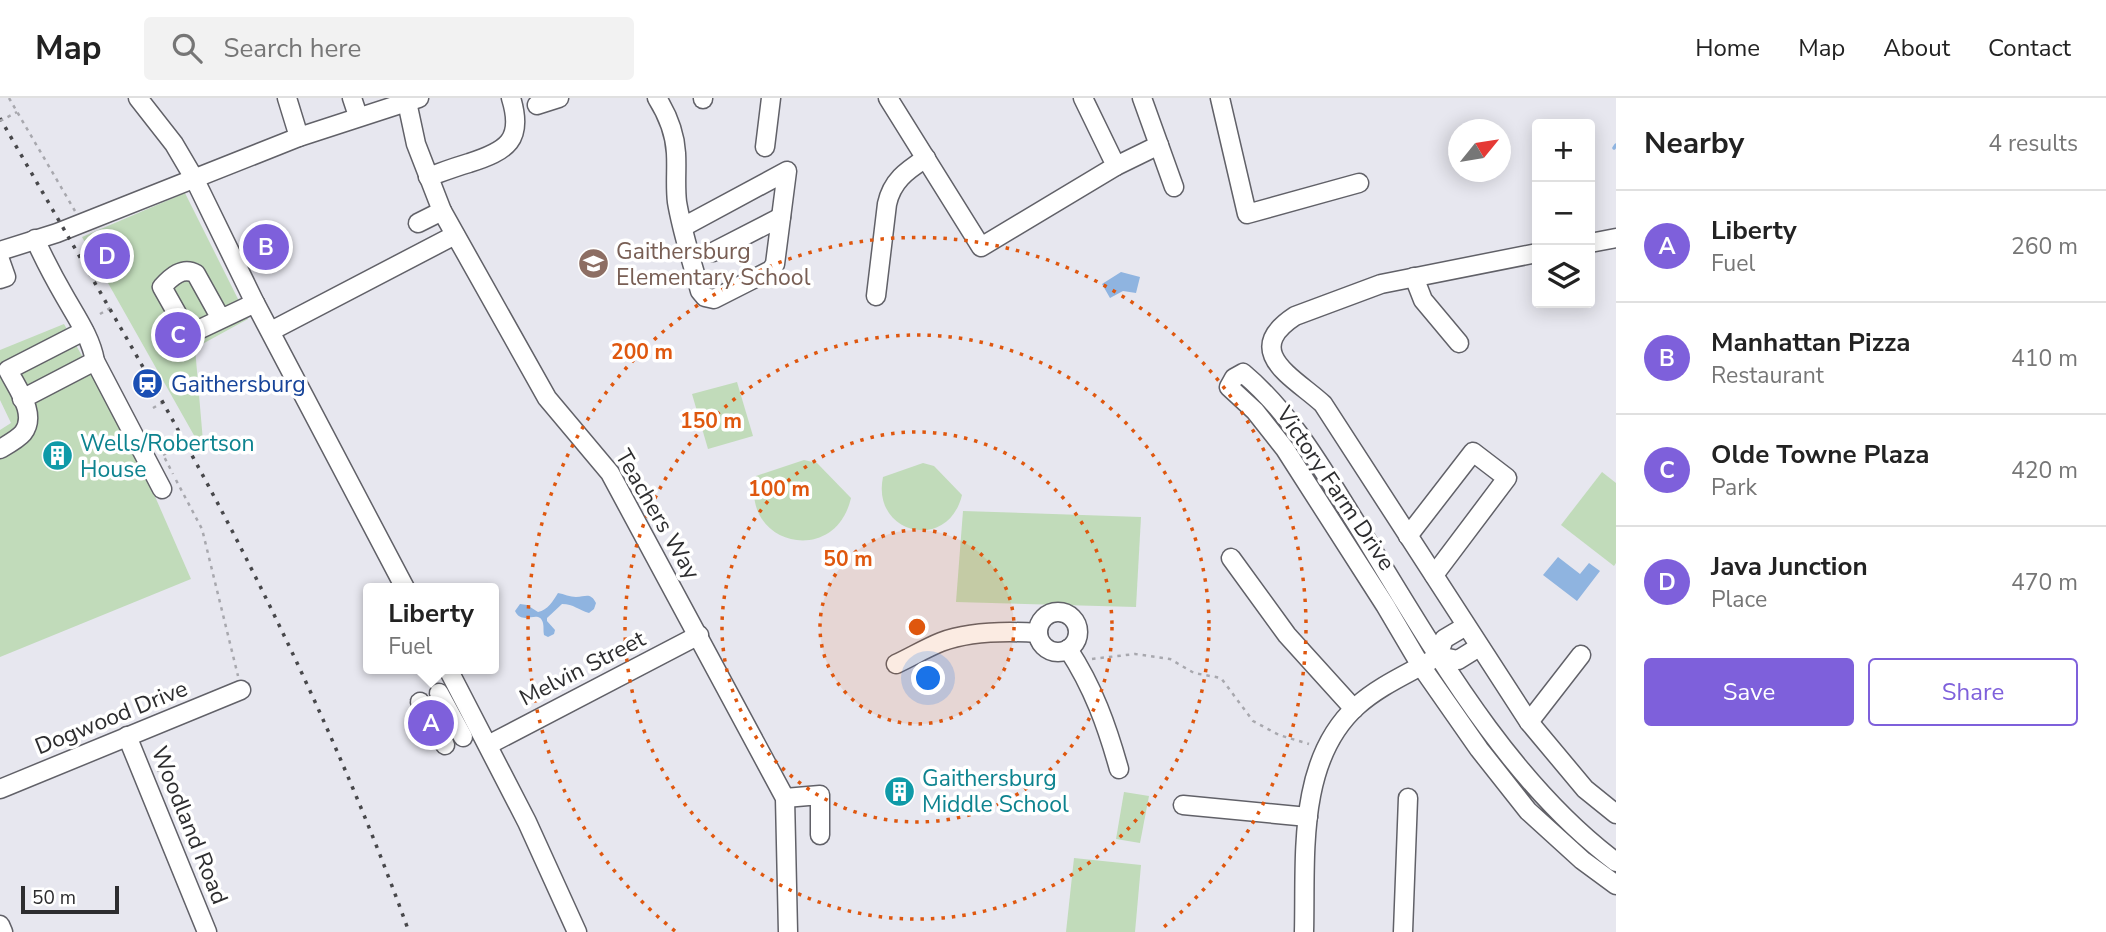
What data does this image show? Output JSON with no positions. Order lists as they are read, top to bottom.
{
  "streets": {
    "street": [
      "Victory Farm Drive",
      "Teachers Way",
      "Melvin Street",
      "Dogwood Drive",
      "Woodland Road"
    ]
  },
  "crossings": [
    ["Teachers Way", "Melvin Street"],
    ["Dogwood Drive", "Woodland Road"]
  ],
  "places": {
    "school or university": ["Gaithersburg Elementary School"],
    "station": ["Gaithersburg"],
    "building": ["Wells/Robertson House", "Gaithersburg Middle School"]
  },
  "scale_bar": "50 m",
  "north": "top right",
  "page": {
    "header": "Map",
    "search": "Search here",
    "nav": [
      "Home",
      "Map",
      "About",
      "Contact"
    ],
    "heading": ["Nearby", "4 results"],
    "map_buttons": ["+", "−"],
    "list": [
      {
        "mark": "A",
        "name": "Liberty",
        "note": "Fuel",
        "value": "260 m"
      },
      {
        "mark": "B",
        "name": "Manhattan Pizza",
        "note": "Restaurant",
        "value": "410 m"
      },
      {
        "mark": "C",
        "name": "Olde Towne Plaza",
        "note": "Park",
        "value": "420 m"
      },
      {
        "mark": "D",
        "name": "Java Junction",
        "note": "Place",
        "value": "470 m"
      }
    ],
    "pins": [
      "B",
      "D",
      "C",
      "A"
    ],
    "popup": ["Liberty", "Fuel"],
    "buttons": ["Save", "Share"],
    "scale": "50 m"
  },
  "rings": [
    "200 m",
    "150 m",
    "100 m",
    "50 m"
  ]
}
